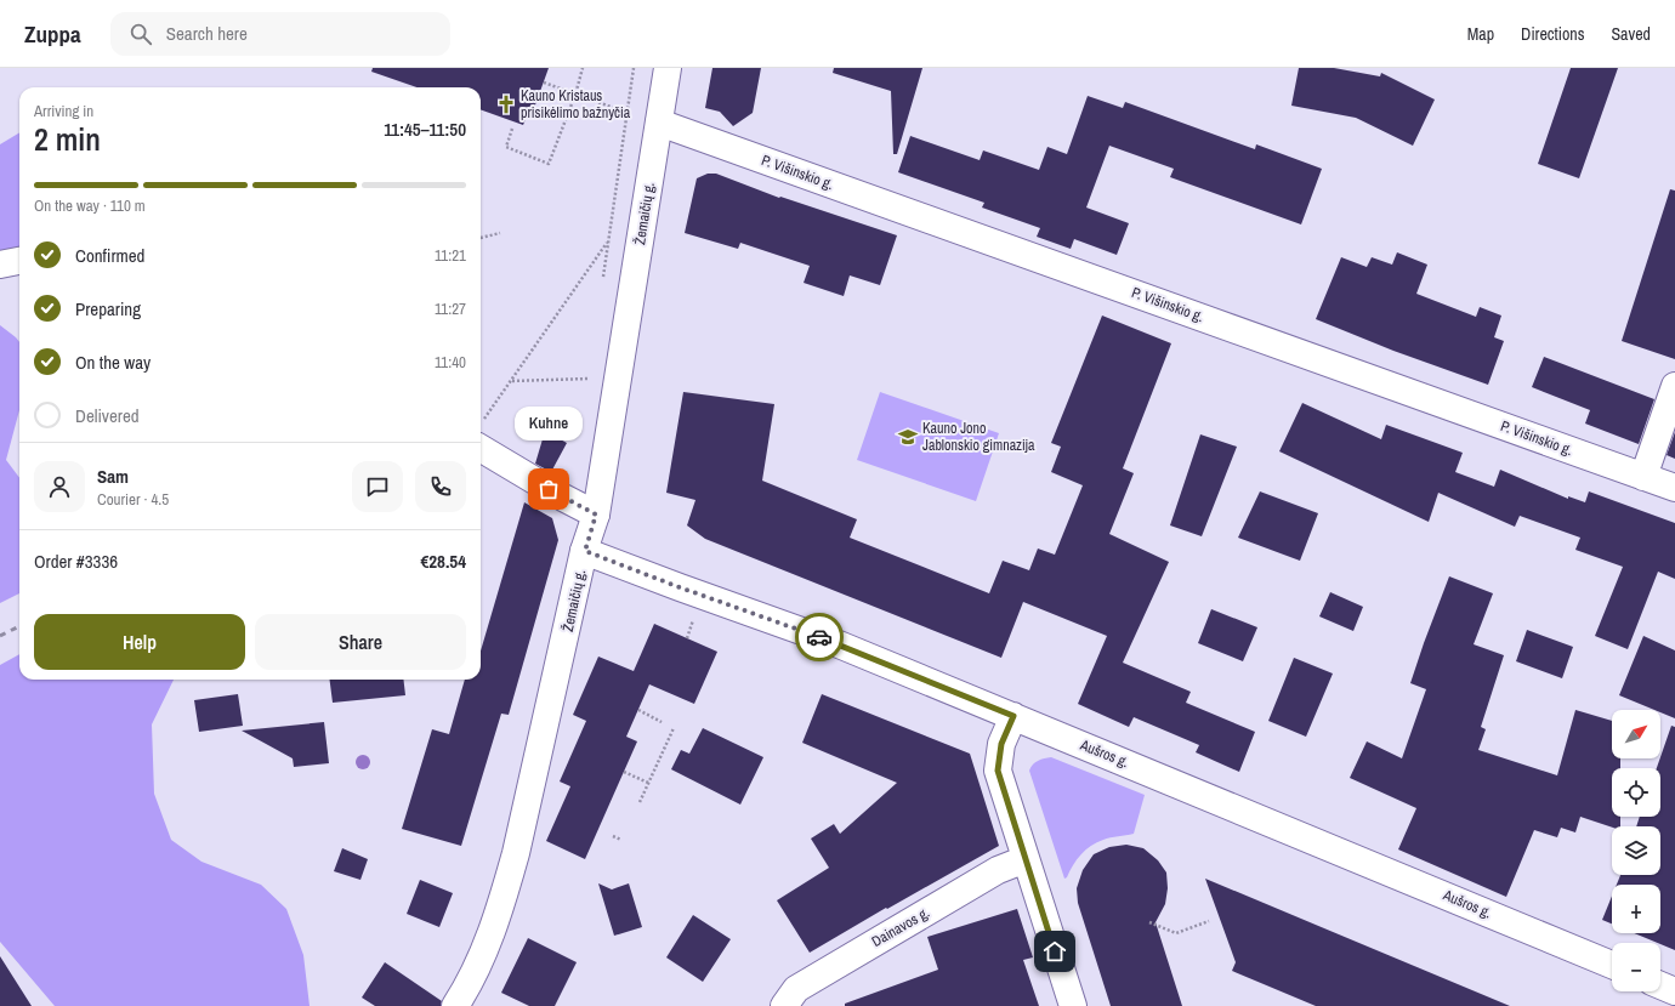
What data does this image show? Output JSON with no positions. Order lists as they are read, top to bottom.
{
  "streets": {
    "street": [
      "P. Višinskio g.",
      "Žemaičių g.",
      "Aušros g.",
      "Dainavos g."
    ]
  },
  "crossings": [
    ["P. Višinskio g.", "Žemaičių g."],
    ["Žemaičių g.", "Aušros g."]
  ],
  "places": {
    "church": ["Kauno Kristaus prisikėlimo bažnyčia"],
    "school or university": ["Kauno Jono Jablonskio gimnazija"],
    "other": ["Kuhne"]
  },
  "north": "top right",
  "page": {
    "header": "Zuppa",
    "search": "Search here",
    "nav": ["Map", "Directions", "Saved"],
    "heading": ["2 min", "Arriving in", "11:45–11:50"],
    "panel": [
      "Sam",
      "Courier · 4.5",
      "Order #3336",
      "€28.54"
    ],
    "bar": "On the way · 110 m",
    "list": [
      ["Confirmed", "11:21"],
      ["Preparing", "11:27"],
      ["On the way", "11:40"],
      "Delivered"
    ],
    "bubble": "Kuhne",
    "buttons": ["Help", "Share"],
    "map_buttons": ["+", "−"]
  }
}
